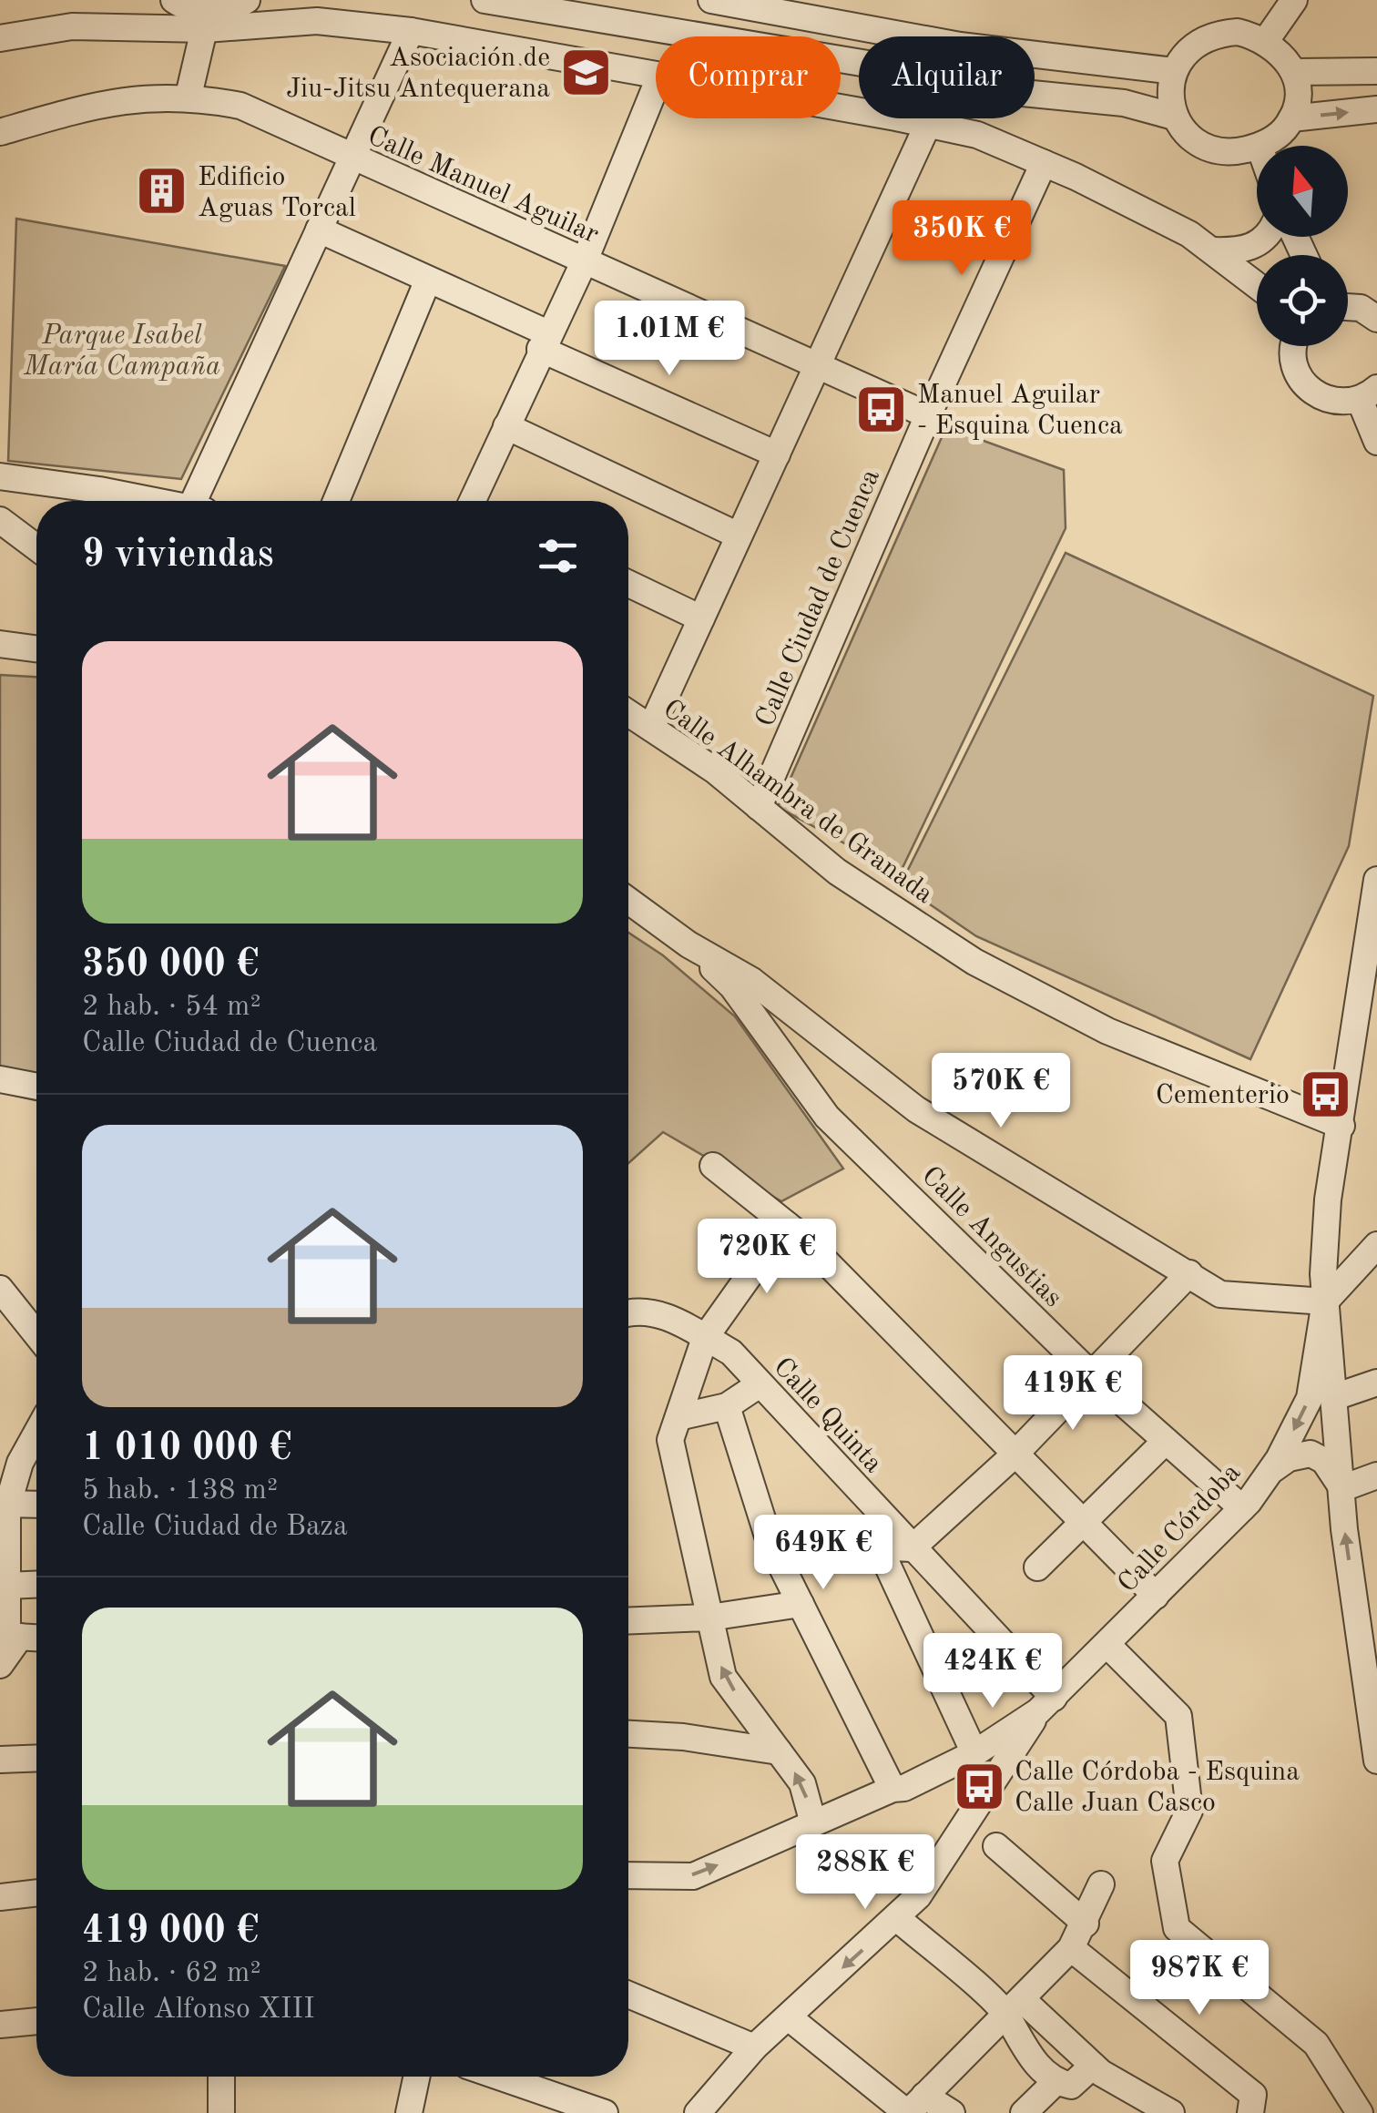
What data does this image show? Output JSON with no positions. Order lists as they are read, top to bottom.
{
  "streets": {
    "street": [
      "Calle Manuel Aguilar",
      "Calle Ciudad de Cuenca",
      "Calle Alhambra de Granada",
      "Calle Angustias",
      "Calle Quinta",
      "Calle Córdoba"
    ]
  },
  "crossings": [
    ["Calle Manuel Aguilar", "Calle Ciudad de Cuenca"],
    ["Calle Ciudad de Cuenca", "Calle Alhambra de Granada"],
    ["Calle Angustias", "Calle Córdoba"],
    ["Calle Quinta", "Calle Córdoba"]
  ],
  "parks": ["Parque Isabel María Campaña"],
  "places": {
    "school or university": ["Asociación de Jiu-Jitsu Antequerana"],
    "building": ["Edificio Aguas Torcal"],
    "bus stop": ["Manuel Aguilar - Esquina Cuenca", "Cementerio", "Calle Córdoba - Esquina Calle Juan Casco"]
  },
  "north": "top",
  "page": {
    "chip": ["Comprar", "Alquilar"],
    "price": [
      "350K €",
      "1.01M €",
      "570K €",
      "720K €",
      "419K €",
      "649K €",
      "424K €",
      "288K €",
      "987K €"
    ],
    "heading": "9 viviendas",
    "list": [
      {
        "name": "350 000 €",
        "note": "2 hab. · 54 m² · Calle Ciudad de Cuenca"
      },
      {
        "name": "1 010 000 €",
        "note": "5 hab. · 138 m² · Calle Ciudad de Baza"
      },
      {
        "name": "419 000 €",
        "note": "2 hab. · 62 m² · Calle Alfonso XIII"
      }
    ]
  }
}
